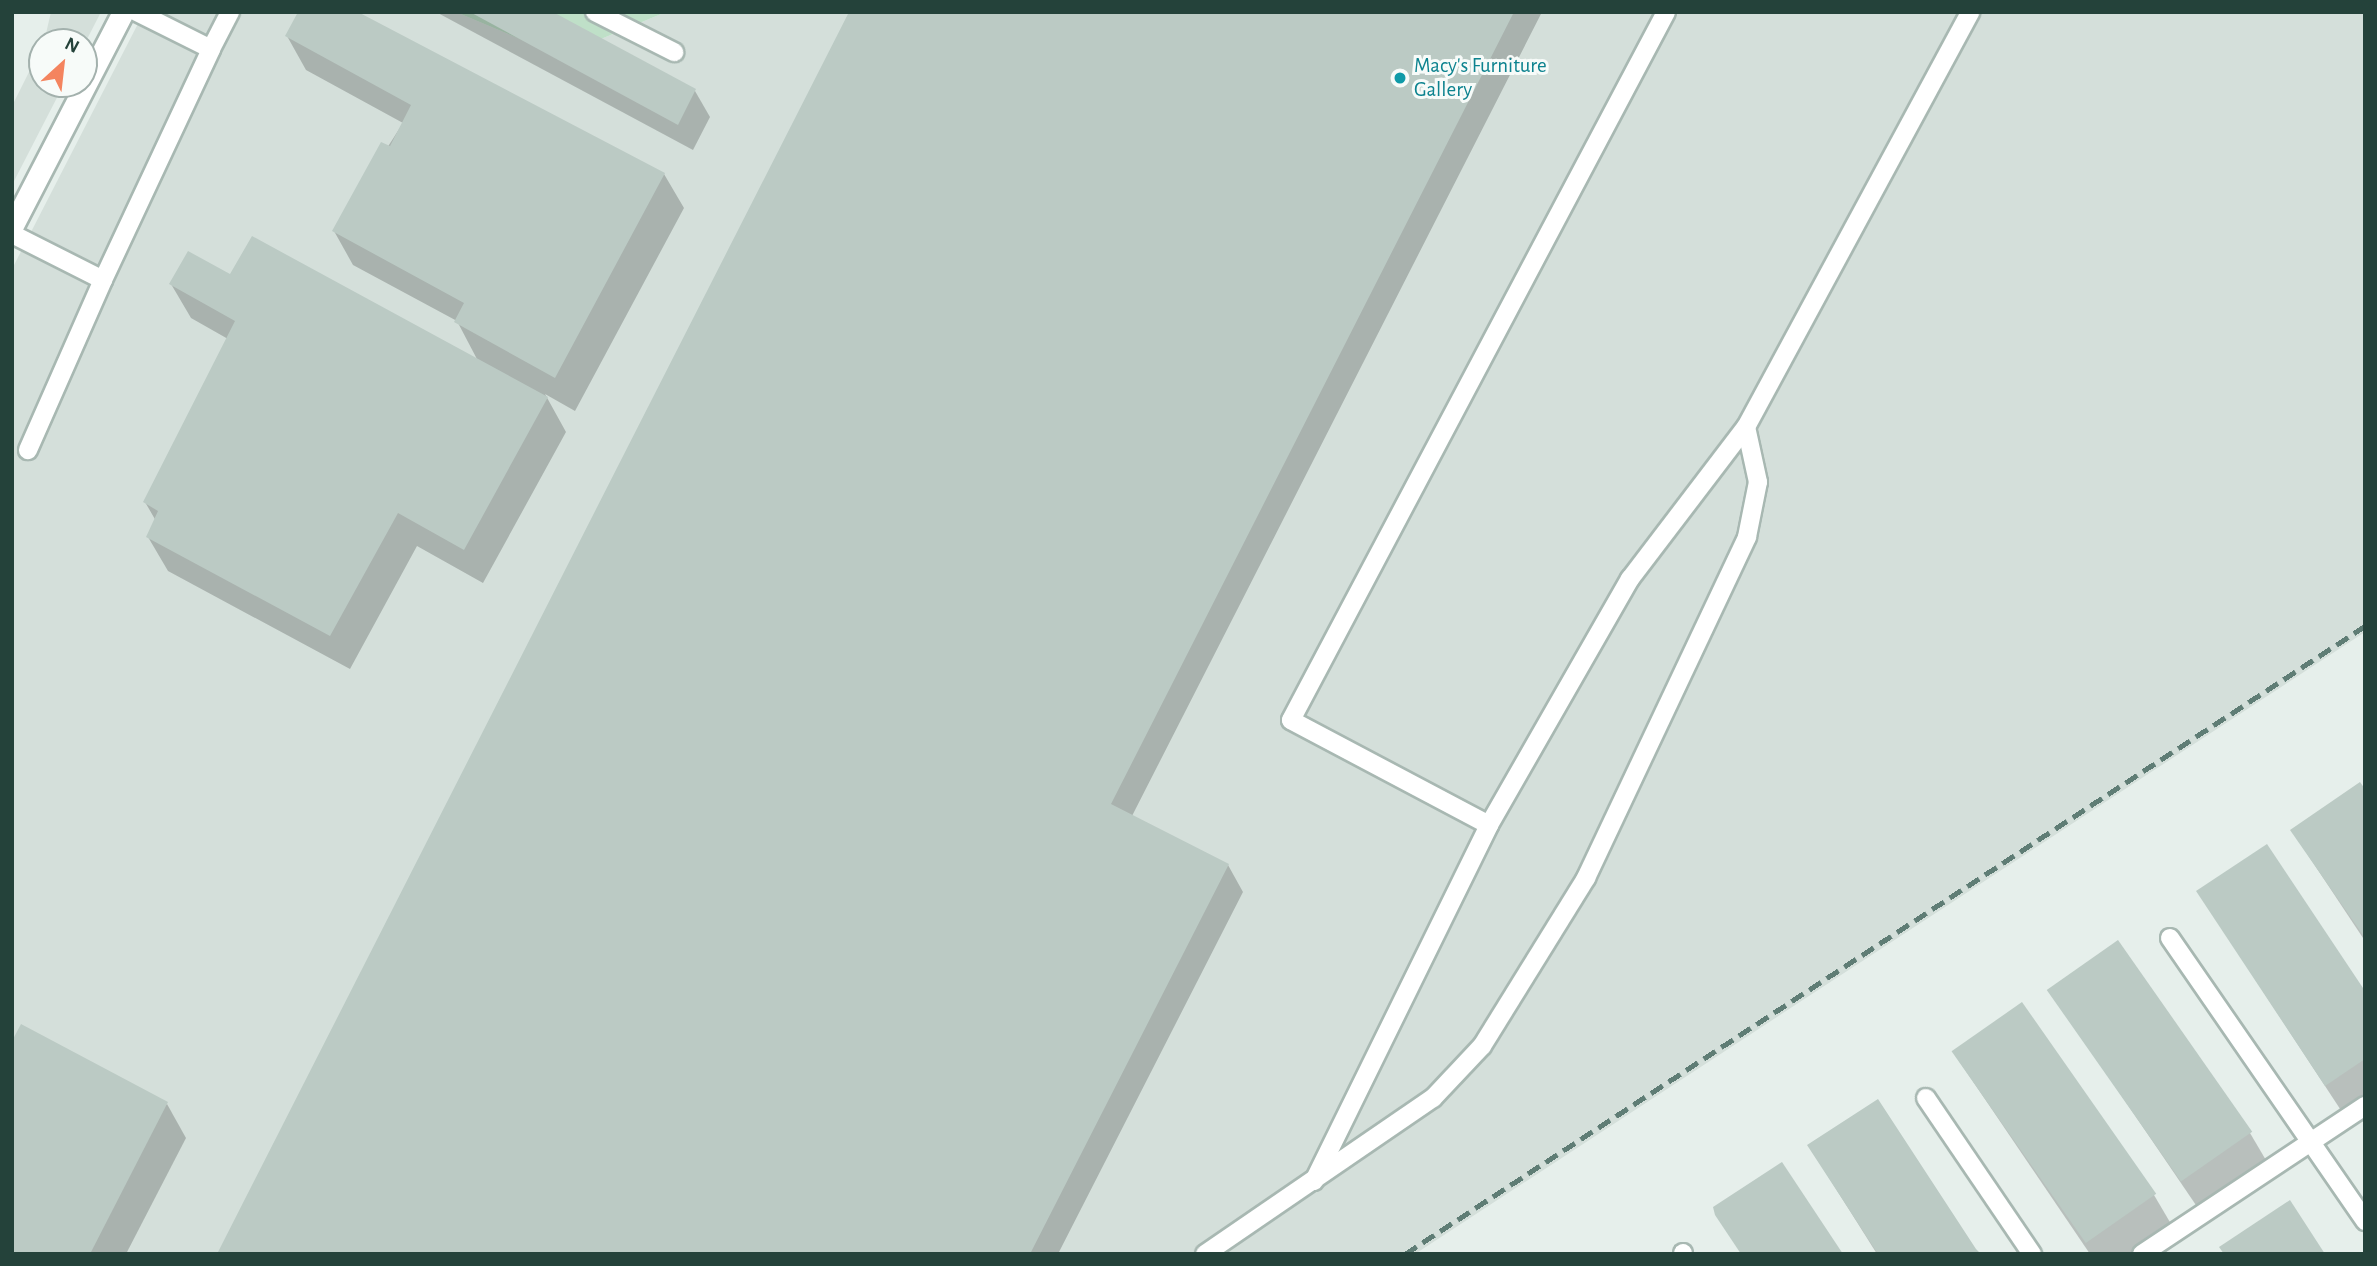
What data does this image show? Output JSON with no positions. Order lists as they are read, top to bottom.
{
  "places": ["Macy's Furniture Gallery"],
  "north": "top right"
}
